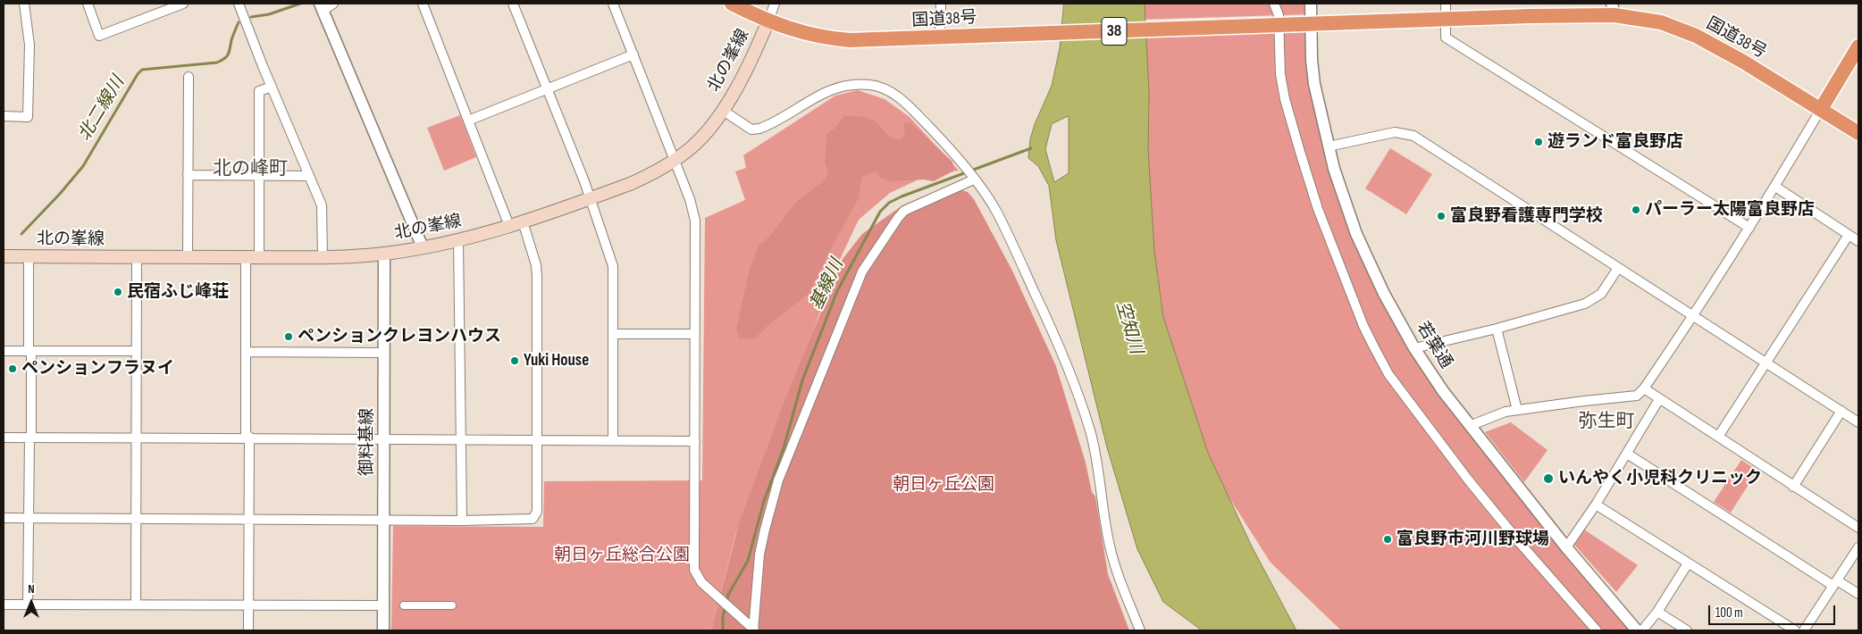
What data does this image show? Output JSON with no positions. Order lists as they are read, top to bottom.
{
  "streets": {
    "highway": ["国道38号", "38"],
    "main road": ["北の峯線"],
    "street": ["若葉通", "御料基線"]
  },
  "crossings": [
    ["国道38号", "北の峯線"],
    ["国道38号", "若葉通"],
    ["北の峯線", "御料基線"]
  ],
  "districts": ["北の峰町", "弥生町"],
  "water": ["北二線川", "基線川", "空知川"],
  "parks": ["朝日ヶ丘公園", "朝日ヶ丘総合公園"],
  "places": [
    "遊ランド富良野店",
    "パーラー太陽富良野店",
    "富良野看護専門学校",
    "民宿ふじ峰荘",
    "ペンションクレヨンハウス",
    "Yuki House",
    "ペンションフラヌイ",
    "いんやく小児科クリニック",
    "富良野市河川野球場"
  ],
  "scale_bar": "100 m",
  "north": "top"
}
